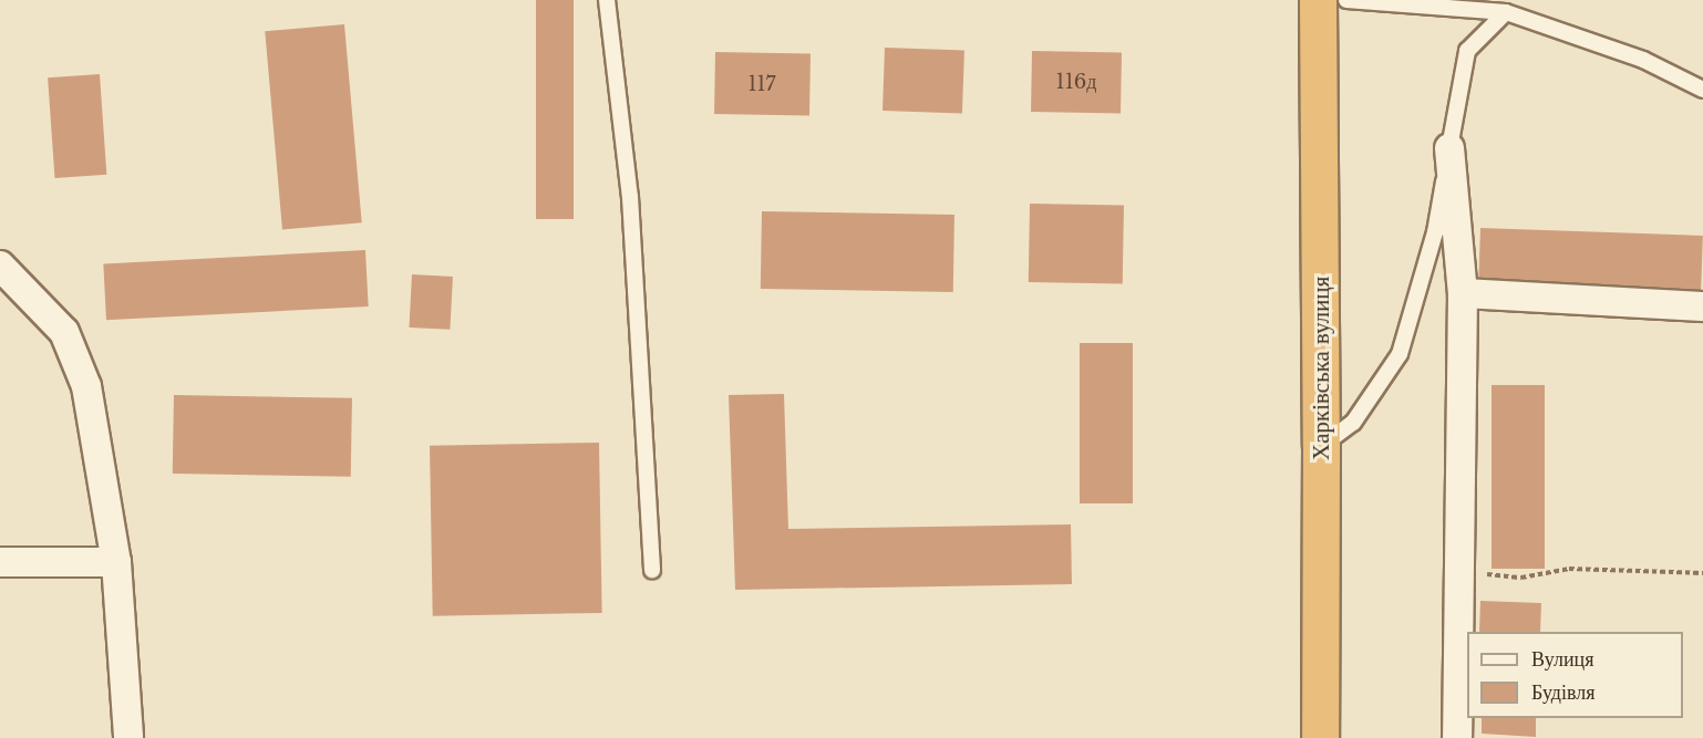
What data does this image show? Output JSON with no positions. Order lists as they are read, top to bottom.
{
  "streets": {
    "highway": ["Харківська вулиця"]
  },
  "house_numbers": ["116д", "117"],
  "legend": ["Вулиця", "Будівля"]
}
